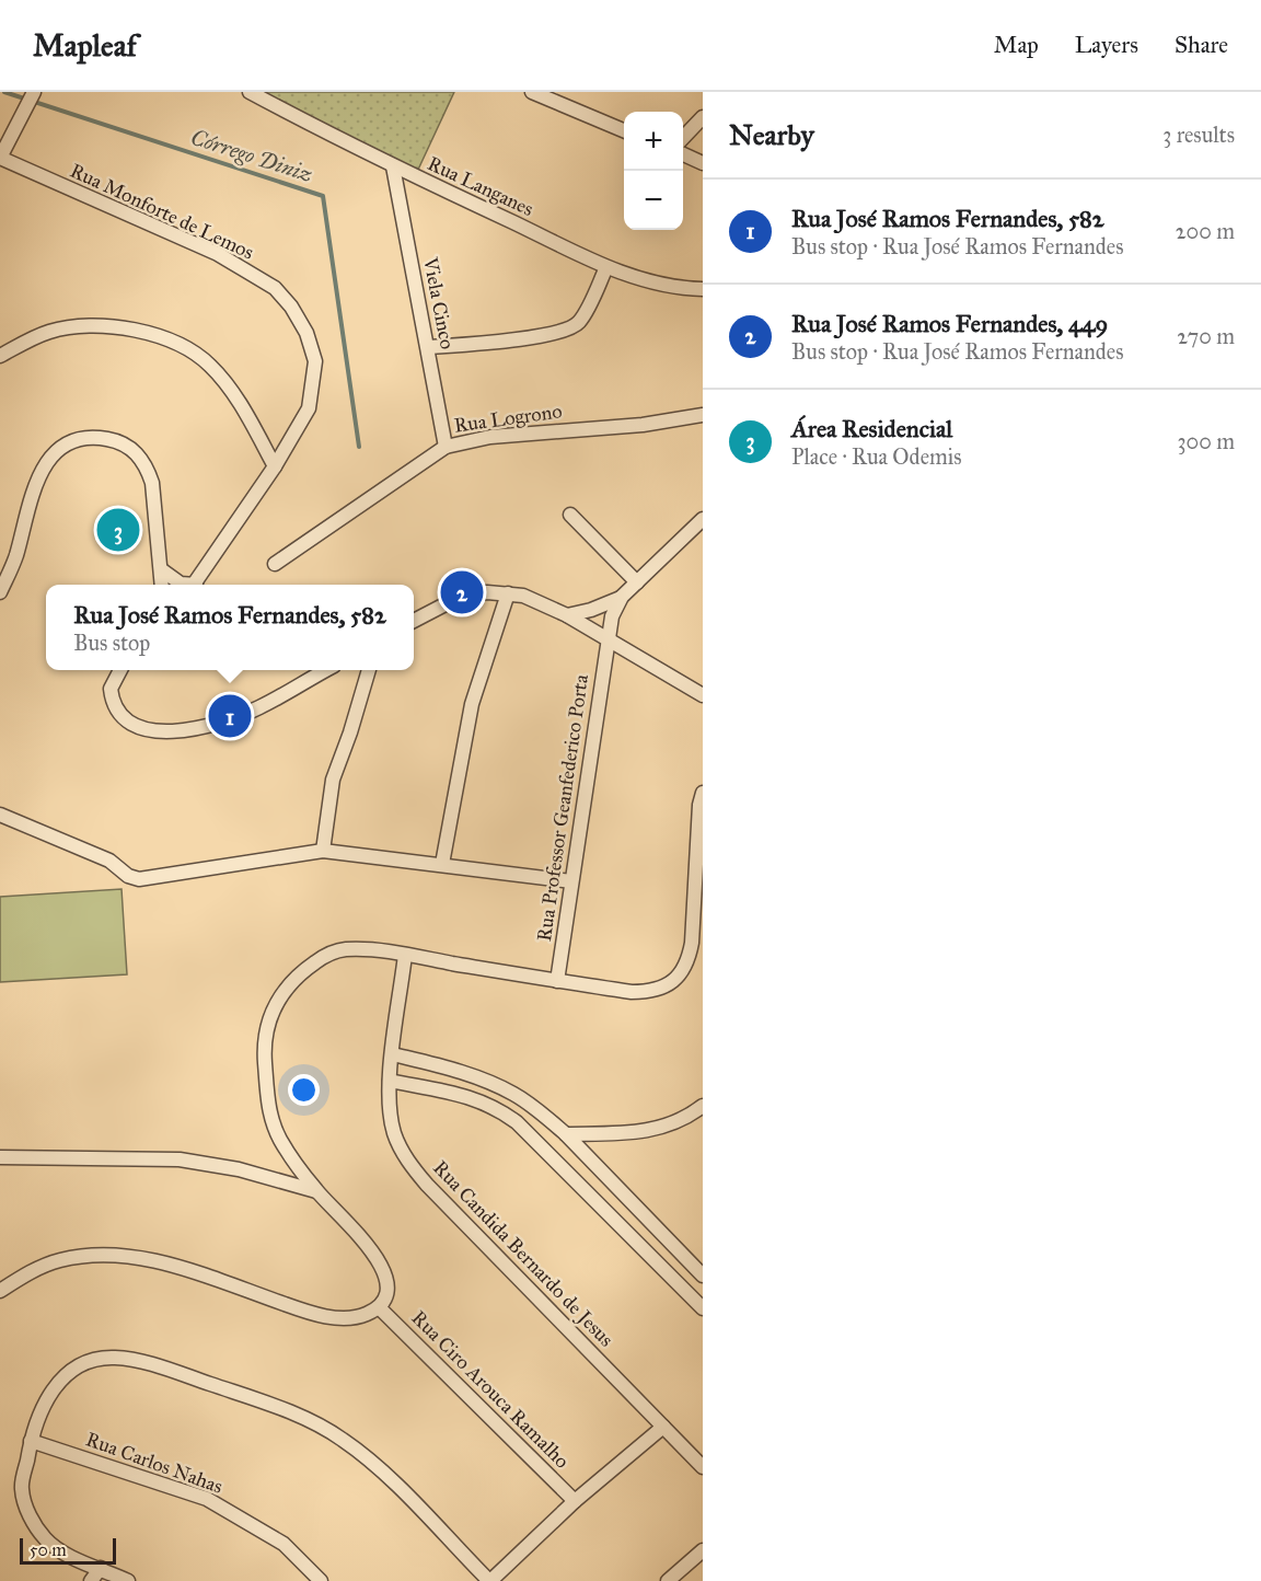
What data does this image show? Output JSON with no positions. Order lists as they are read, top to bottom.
{
  "streets": {
    "street": [
      "Rua Langanes",
      "Rua Monforte de Lemos",
      "Viela Cinco",
      "Rua Logrono",
      "Rua Professor Geanfederico Porta",
      "Rua Candida Bernardo de Jesus",
      "Rua Ciro Arouca Ramalho",
      "Rua Carlos Nahas"
    ]
  },
  "crossings": [
    ["Rua Langanes", "Viela Cinco"],
    ["Viela Cinco", "Rua Logrono"]
  ],
  "water": ["Córrego Diniz"],
  "scale_bar": "50 m",
  "page": {
    "header": "Mapleaf",
    "nav": ["Map", "Layers", "Share"],
    "heading": ["Nearby", "3 results"],
    "map_buttons": ["+", "−"],
    "list": [
      {
        "mark": "1",
        "name": "Rua José Ramos Fernandes, 582",
        "note": "Bus stop · Rua José Ramos Fernandes",
        "value": "200 m"
      },
      {
        "mark": "2",
        "name": "Rua José Ramos Fernandes, 449",
        "note": "Bus stop · Rua José Ramos Fernandes",
        "value": "270 m"
      },
      {
        "mark": "3",
        "name": "Área Residencial",
        "note": "Place · Rua Odemis",
        "value": "300 m"
      }
    ],
    "pins": ["3", "2", "1"],
    "popup": ["Rua José Ramos Fernandes, 582", "Bus stop"],
    "scale": "50 m"
  }
}
